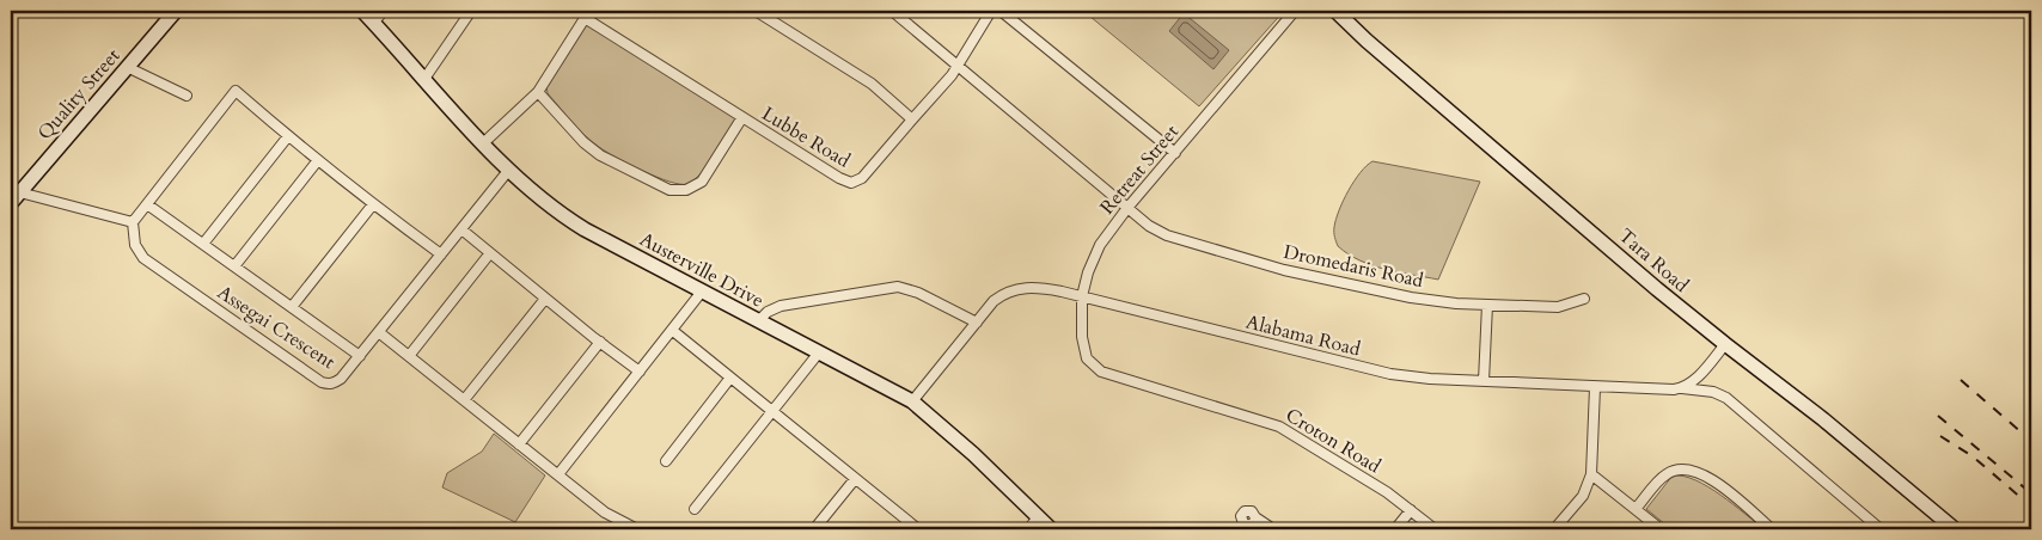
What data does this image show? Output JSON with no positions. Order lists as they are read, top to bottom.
{
  "streets": {
    "street": [
      "Quality Street",
      "Lubbe Road",
      "Retreat Street",
      "Tara Road",
      "Dromedaris Road",
      "Austerville Drive",
      "Assegai Crescent",
      "Alabama Road",
      "Croton Road"
    ]
  },
  "crossings": [
    ["Lubbe Road", "Dromedaris Road"],
    ["Retreat Street", "Dromedaris Road"],
    ["Retreat Street", "Alabama Road"],
    ["Retreat Street", "Croton Road"],
    ["Austerville Drive", "Assegai Crescent"],
    ["Austerville Drive", "Alabama Road"]
  ]
}
